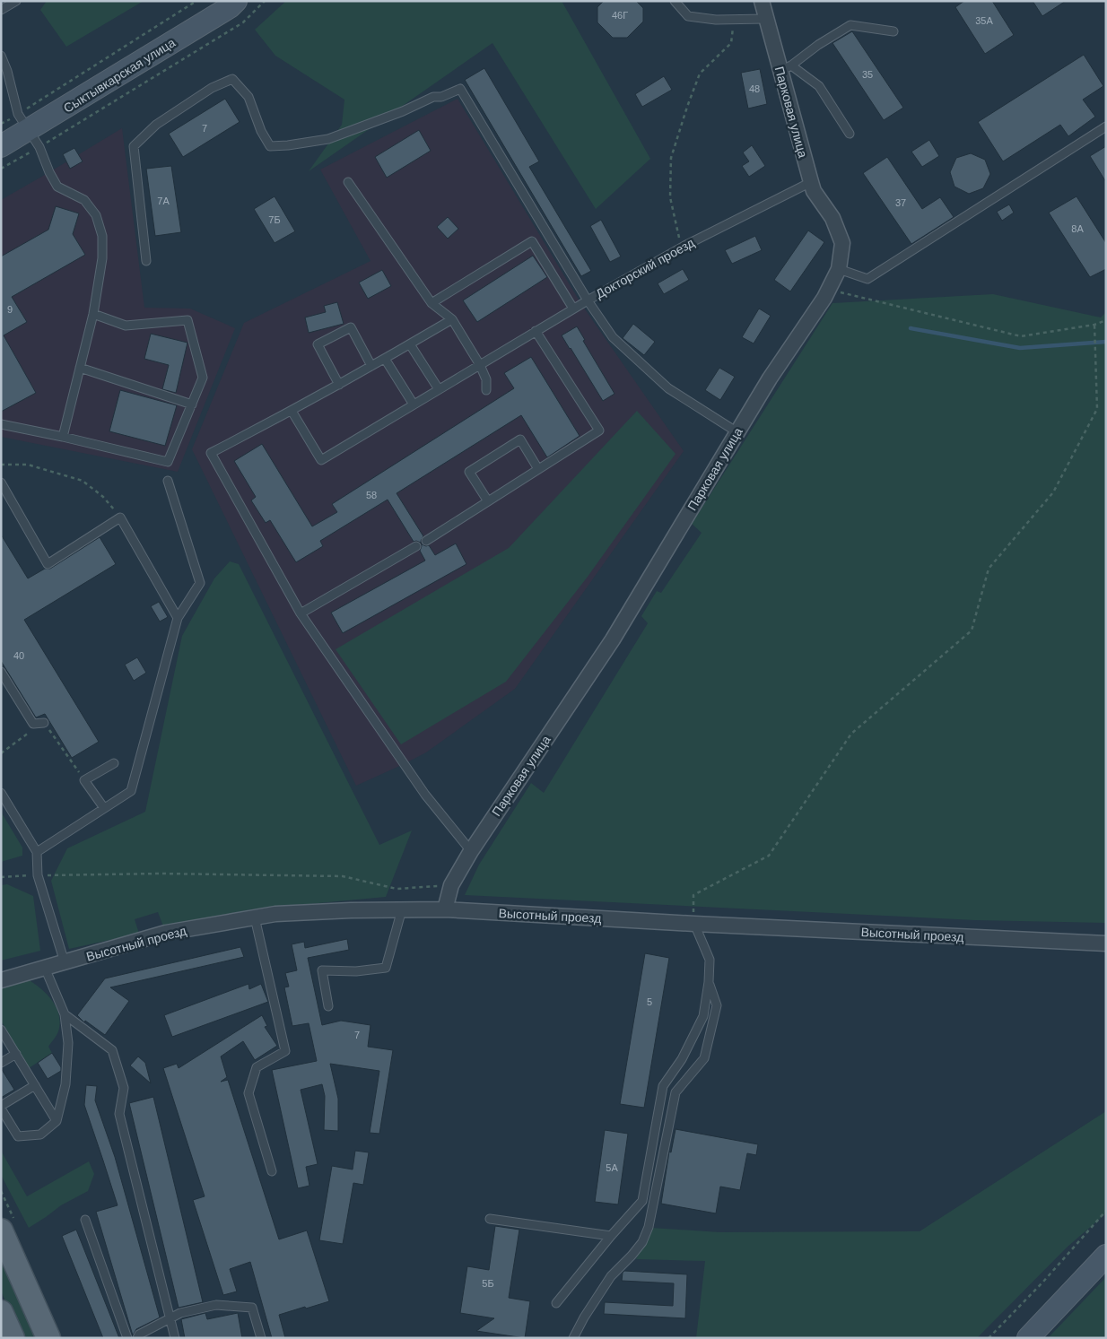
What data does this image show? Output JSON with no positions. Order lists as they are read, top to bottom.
{
  "streets": {
    "main road": ["Сыктывкарская улица"],
    "street": ["Парковая улица", "Высотный проезд"],
    "lane": ["Докторский проезд"]
  },
  "crossings": [
    ["Парковая улица", "Докторский проезд"],
    ["Парковая улица", "Высотный проезд"]
  ],
  "house_numbers": [
    "46Г",
    "35А",
    "35",
    "48",
    "7",
    "7А",
    "37",
    "7Б",
    "8А",
    "9",
    "58",
    "40",
    "5",
    "7",
    "5А",
    "5Б"
  ]
}
